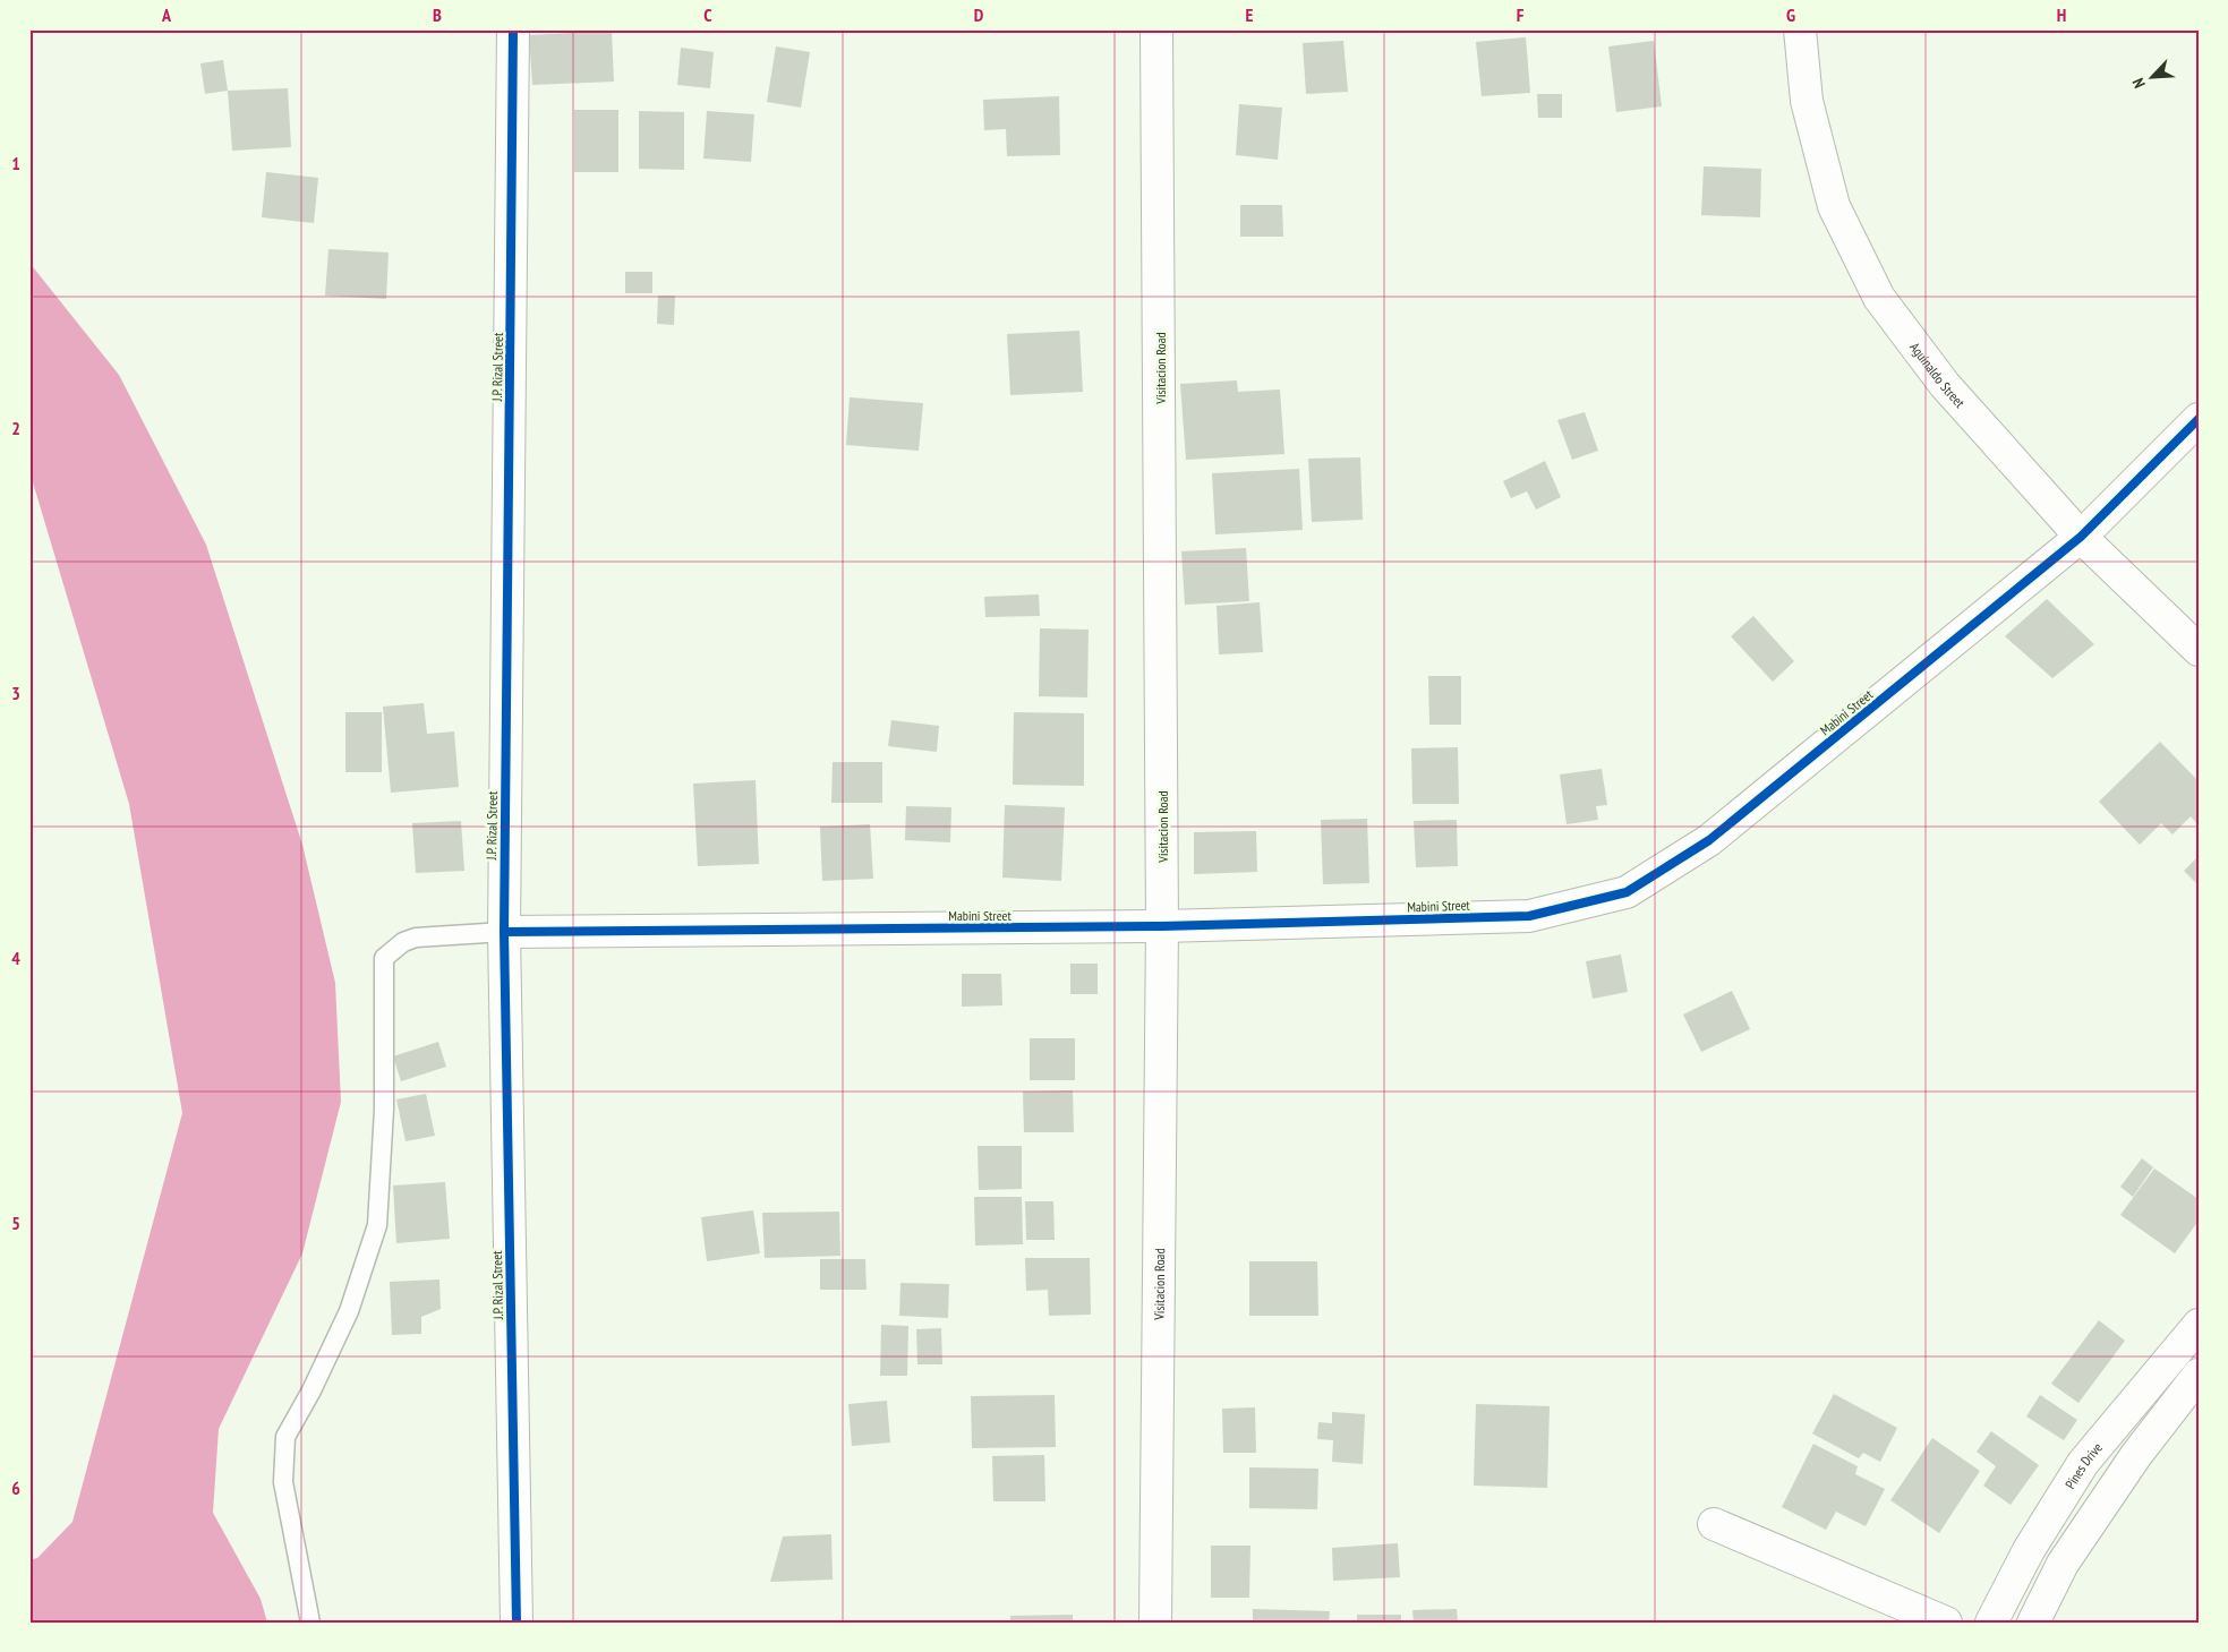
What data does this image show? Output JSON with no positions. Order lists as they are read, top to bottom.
{
  "streets": {
    "street": [
      "J.P. Rizal Street",
      "Visitacion Road",
      "Aguinaldo Street",
      "Mabini Street",
      "Pines Drive"
    ]
  },
  "crossings": [
    ["J.P. Rizal Street", "Mabini Street"],
    ["Visitacion Road", "Mabini Street"],
    ["Aguinaldo Street", "Mabini Street"]
  ],
  "north": "bottom left",
  "grid": {
    "columns": [
      "A",
      "B",
      "C",
      "D",
      "E",
      "F",
      "G",
      "H"
    ],
    "rows": [
      "1",
      "2",
      "3",
      "4",
      "5",
      "6"
    ]
  }
}
